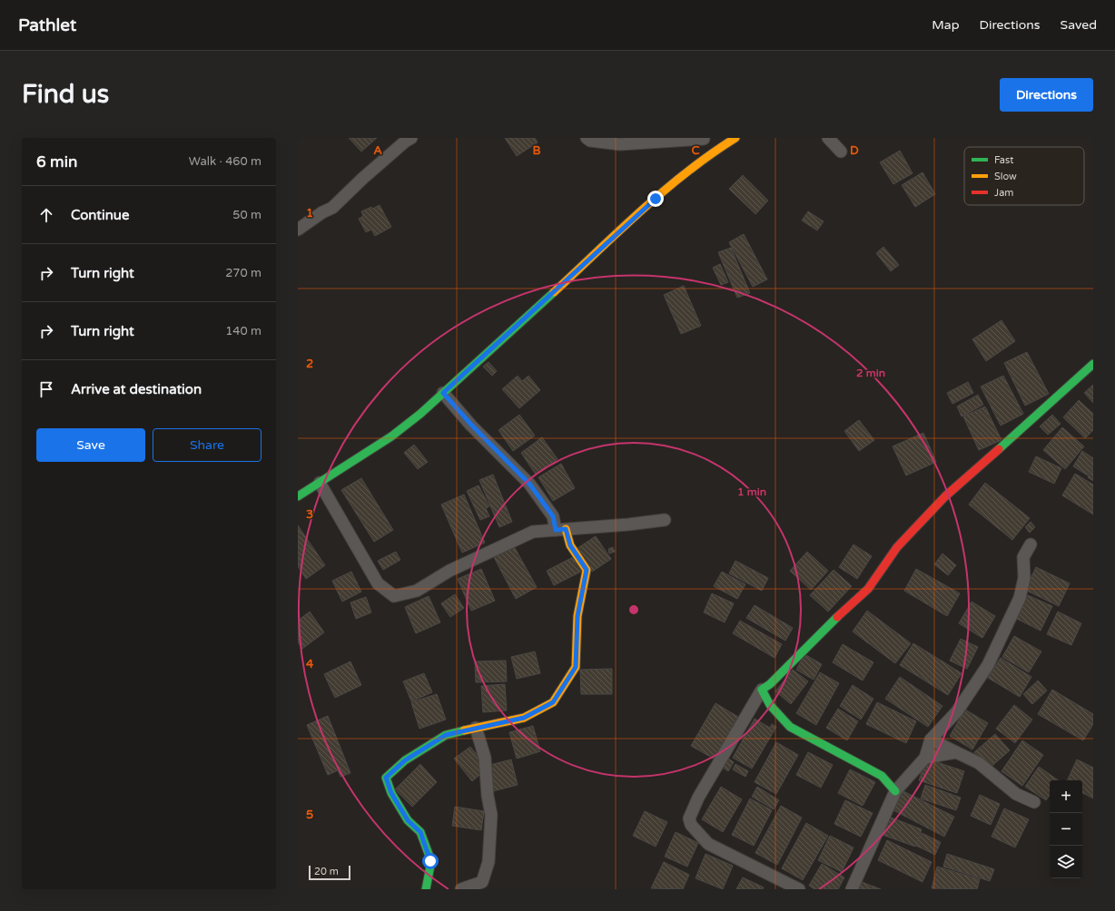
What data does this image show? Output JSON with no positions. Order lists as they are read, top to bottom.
{
  "legend": ["Fast", "Slow", "Jam"],
  "scale_bar": "20 m",
  "page": {
    "header": "Pathlet",
    "nav": ["Map", "Directions", "Saved"],
    "buttons": [
      "Directions",
      ["Save", "Share"]
    ],
    "title": "Find us",
    "heading": ["6 min", "Walk · 460 m"],
    "list": [
      ["Continue", "50 m"],
      ["Turn right", "270 m"],
      ["Turn right", "140 m"],
      "Arrive at destination"
    ],
    "map_buttons": ["+", "−"],
    "scale": "20 m"
  },
  "grid": {
    "columns": [
      "A",
      "B",
      "C",
      "D"
    ],
    "rows": [
      "1",
      "2",
      "3",
      "4",
      "5"
    ]
  },
  "rings": ["2 min", "1 min"]
}
